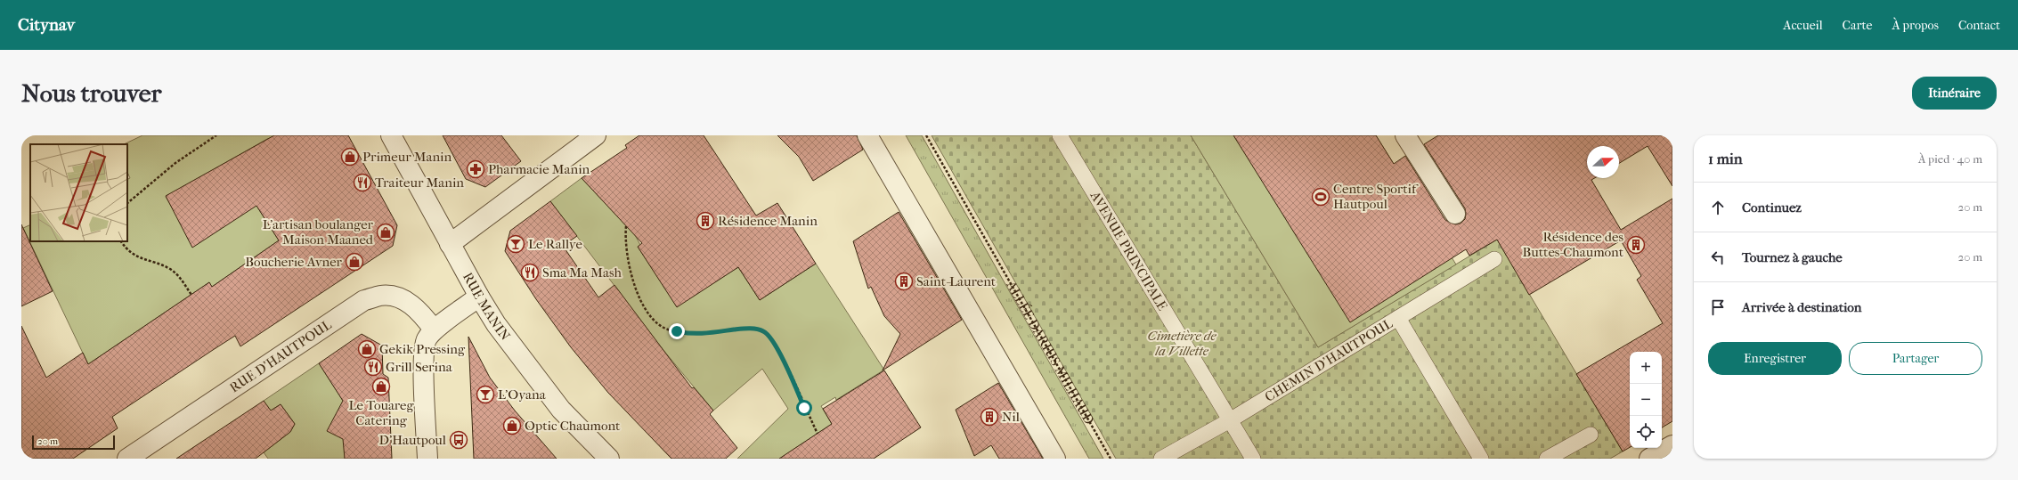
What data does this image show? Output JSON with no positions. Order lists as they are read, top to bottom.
{
  "streets": {
    "street": ["RUE MANIN", "RUE D'HAUTPOUL"],
    "lane": ["AVENUE PRINCIPALE", "CHEMIN D'HAUTPOUL"],
    "path": ["ALLÉE DARIUS MILHAUD"]
  },
  "crossings": [
    ["AVENUE PRINCIPALE", "CHEMIN D'HAUTPOUL"]
  ],
  "parks": ["Cimetière de la Villette"],
  "places": {
    "shop": [
      "Primeur Manin",
      "L'artisan boulanger Maison Maaned",
      "Boucherie Avner",
      "Gekik Pressing",
      "Le Touareg Catering",
      "Optic Chaumont"
    ],
    "pharmacy": ["Pharmacie Manin"],
    "restaurant": ["Traiteur Manin", "Sma Ma Mash", "Grill Serina"],
    "sports": ["Centre Sportif Hautpoul"],
    "building": [
      "Résidence Manin",
      "Résidence des Buttes-Chaumont",
      "Saint-Laurent",
      "Nil"
    ],
    "bar": ["Le Rallye", "L'Oyana"],
    "bus stop": ["D'Hautpoul"]
  },
  "scale_bar": "20 m",
  "north": "right",
  "page": {
    "header": "Citynav",
    "nav": [
      "Accueil",
      "Carte",
      "À propos",
      "Contact"
    ],
    "buttons": [
      "Itinéraire",
      ["Enregistrer", "Partager"]
    ],
    "title": "Nous trouver",
    "heading": ["1 min", "À pied · 40 m"],
    "list": [
      ["Continuez", "20 m"],
      ["Tournez à gauche", "20 m"],
      "Arrivée à destination"
    ],
    "map_buttons": ["+", "−"],
    "scale": "20 m"
  }
}
